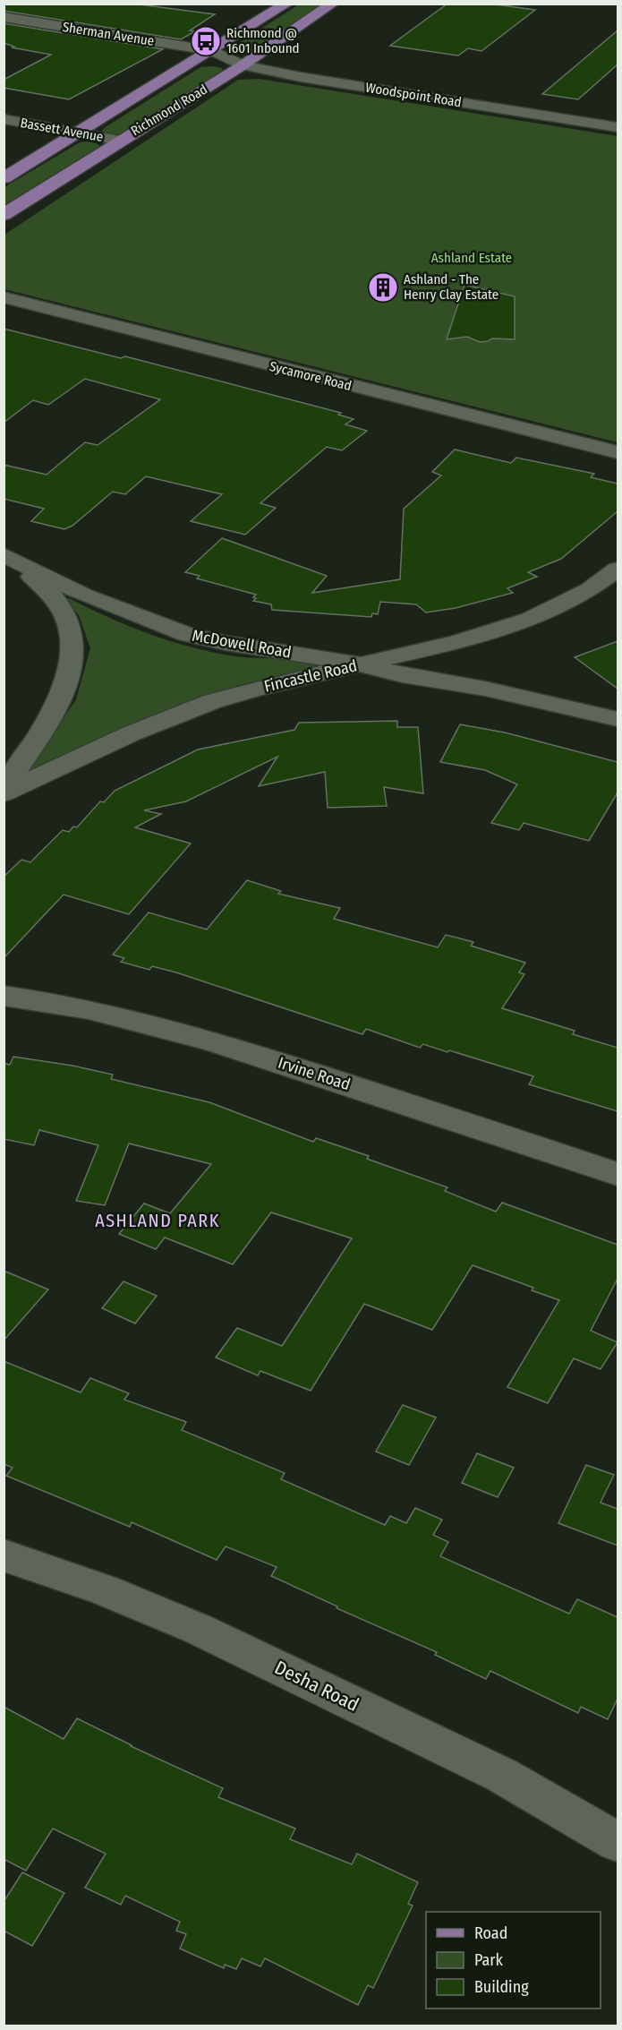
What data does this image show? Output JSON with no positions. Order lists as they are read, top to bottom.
{
  "streets": {
    "main road": ["Richmond Road"],
    "street": [
      "Sherman Avenue",
      "Woodspoint Road",
      "Bassett Avenue",
      "Sycamore Road",
      "McDowell Road",
      "Fincastle Road",
      "Irvine Road",
      "Desha Road"
    ]
  },
  "crossings": [
    ["Sherman Avenue", "Woodspoint Road"],
    ["Sherman Avenue", "Richmond Road"],
    ["Woodspoint Road", "Richmond Road"],
    ["Richmond Road", "Bassett Avenue"],
    ["McDowell Road", "Fincastle Road"]
  ],
  "districts": ["ASHLAND PARK"],
  "parks": ["Ashland Estate"],
  "places": {
    "bus stop": ["Richmond @ 1601 Inbound"],
    "building": ["Ashland - The Henry Clay Estate"]
  },
  "legend": ["Road", "Park", "Building"]
}
